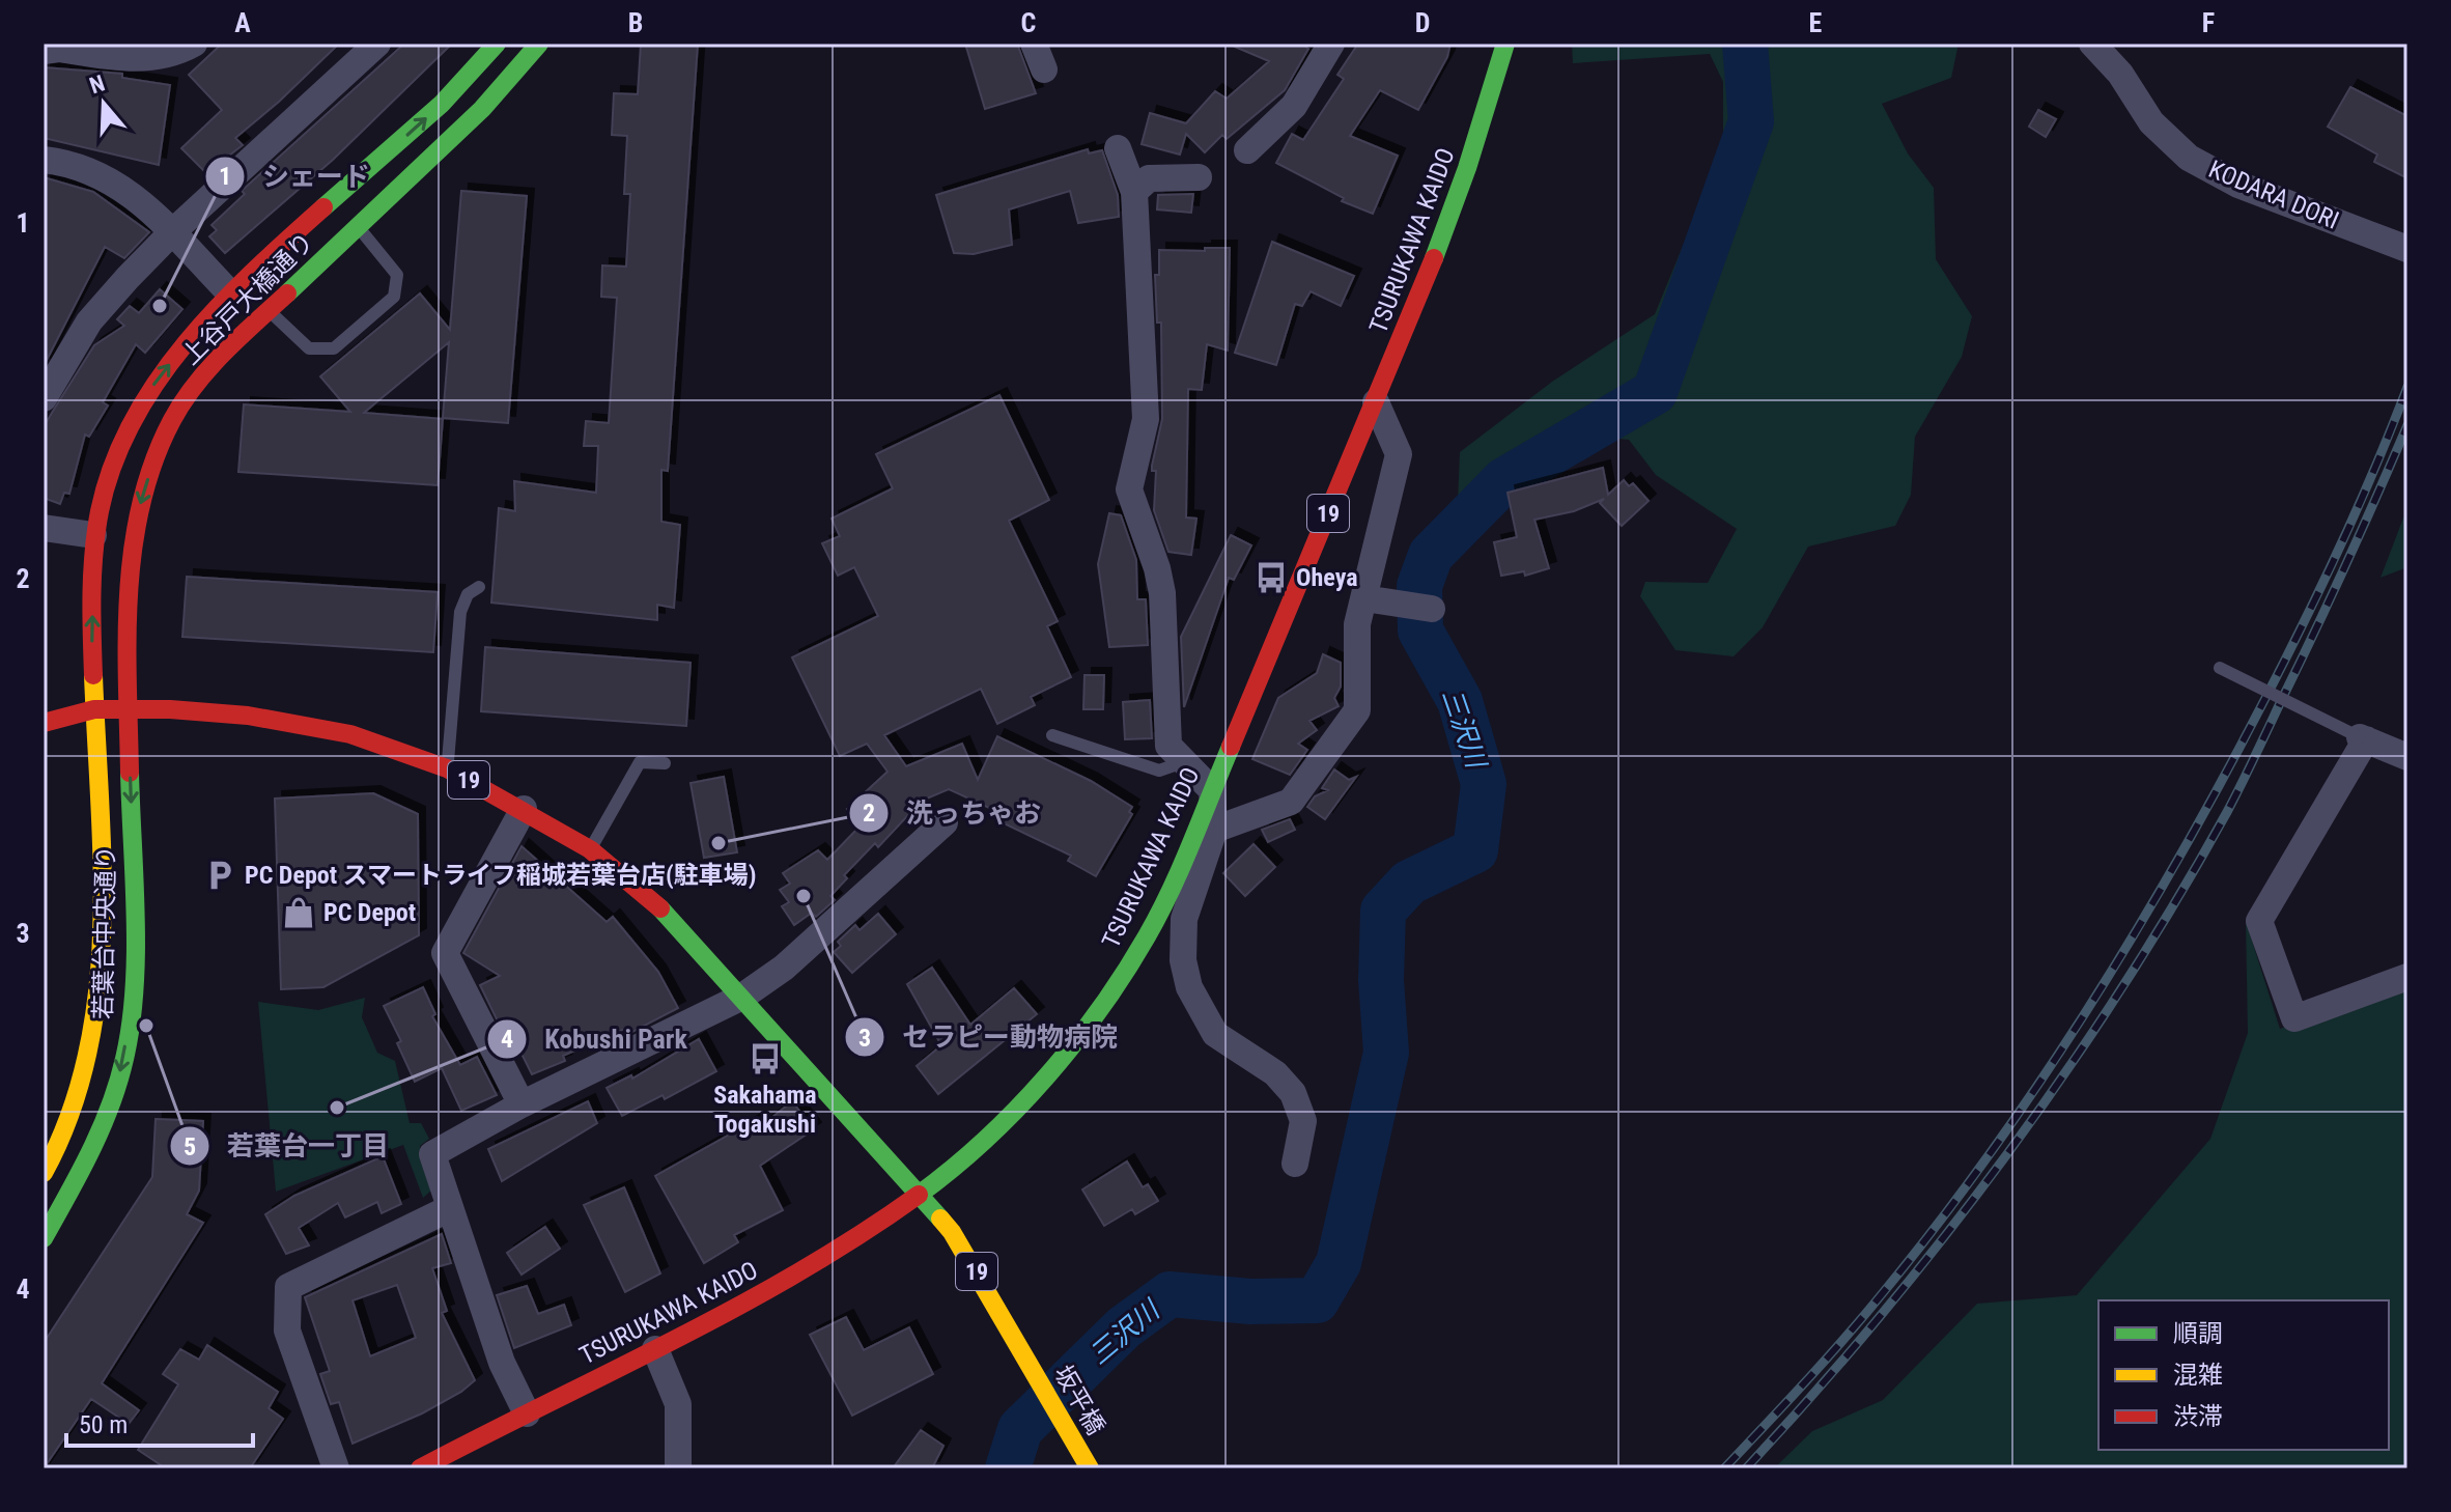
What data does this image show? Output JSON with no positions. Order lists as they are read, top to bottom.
{
  "streets": {
    "main road": [
      "TSURUKAWA KAIDO",
      "上谷戸大橋通り",
      "19",
      "若葉台中央通り",
      "坂平橋"
    ],
    "street": ["KODARA DORI"]
  },
  "crossings": [
    ["TSURUKAWA KAIDO", "19"],
    ["TSURUKAWA KAIDO", "坂平橋"],
    ["上谷戸大橋通り", "19"],
    ["上谷戸大橋通り", "若葉台中央通り"],
    ["19", "若葉台中央通り"],
    ["19", "坂平橋"]
  ],
  "water": ["三沢川"],
  "places": {
    "other": [
      "シェード",
      "洗っちゃお",
      "セラピー動物病院",
      "若葉台一丁目",
      "Kobushi Park"
    ],
    "bus stop": ["Oheya", "Sakahama Togakushi"],
    "parking": ["PC Depot スマートライフ稲城若葉台店(駐車場)"],
    "shop": ["PC Depot"]
  },
  "legend": ["順調", "混雑", "渋滞"],
  "scale_bar": "50 m",
  "north": "top",
  "grid": {
    "columns": [
      "A",
      "B",
      "C",
      "D",
      "E",
      "F"
    ],
    "rows": [
      "1",
      "2",
      "3",
      "4"
    ]
  }
}
